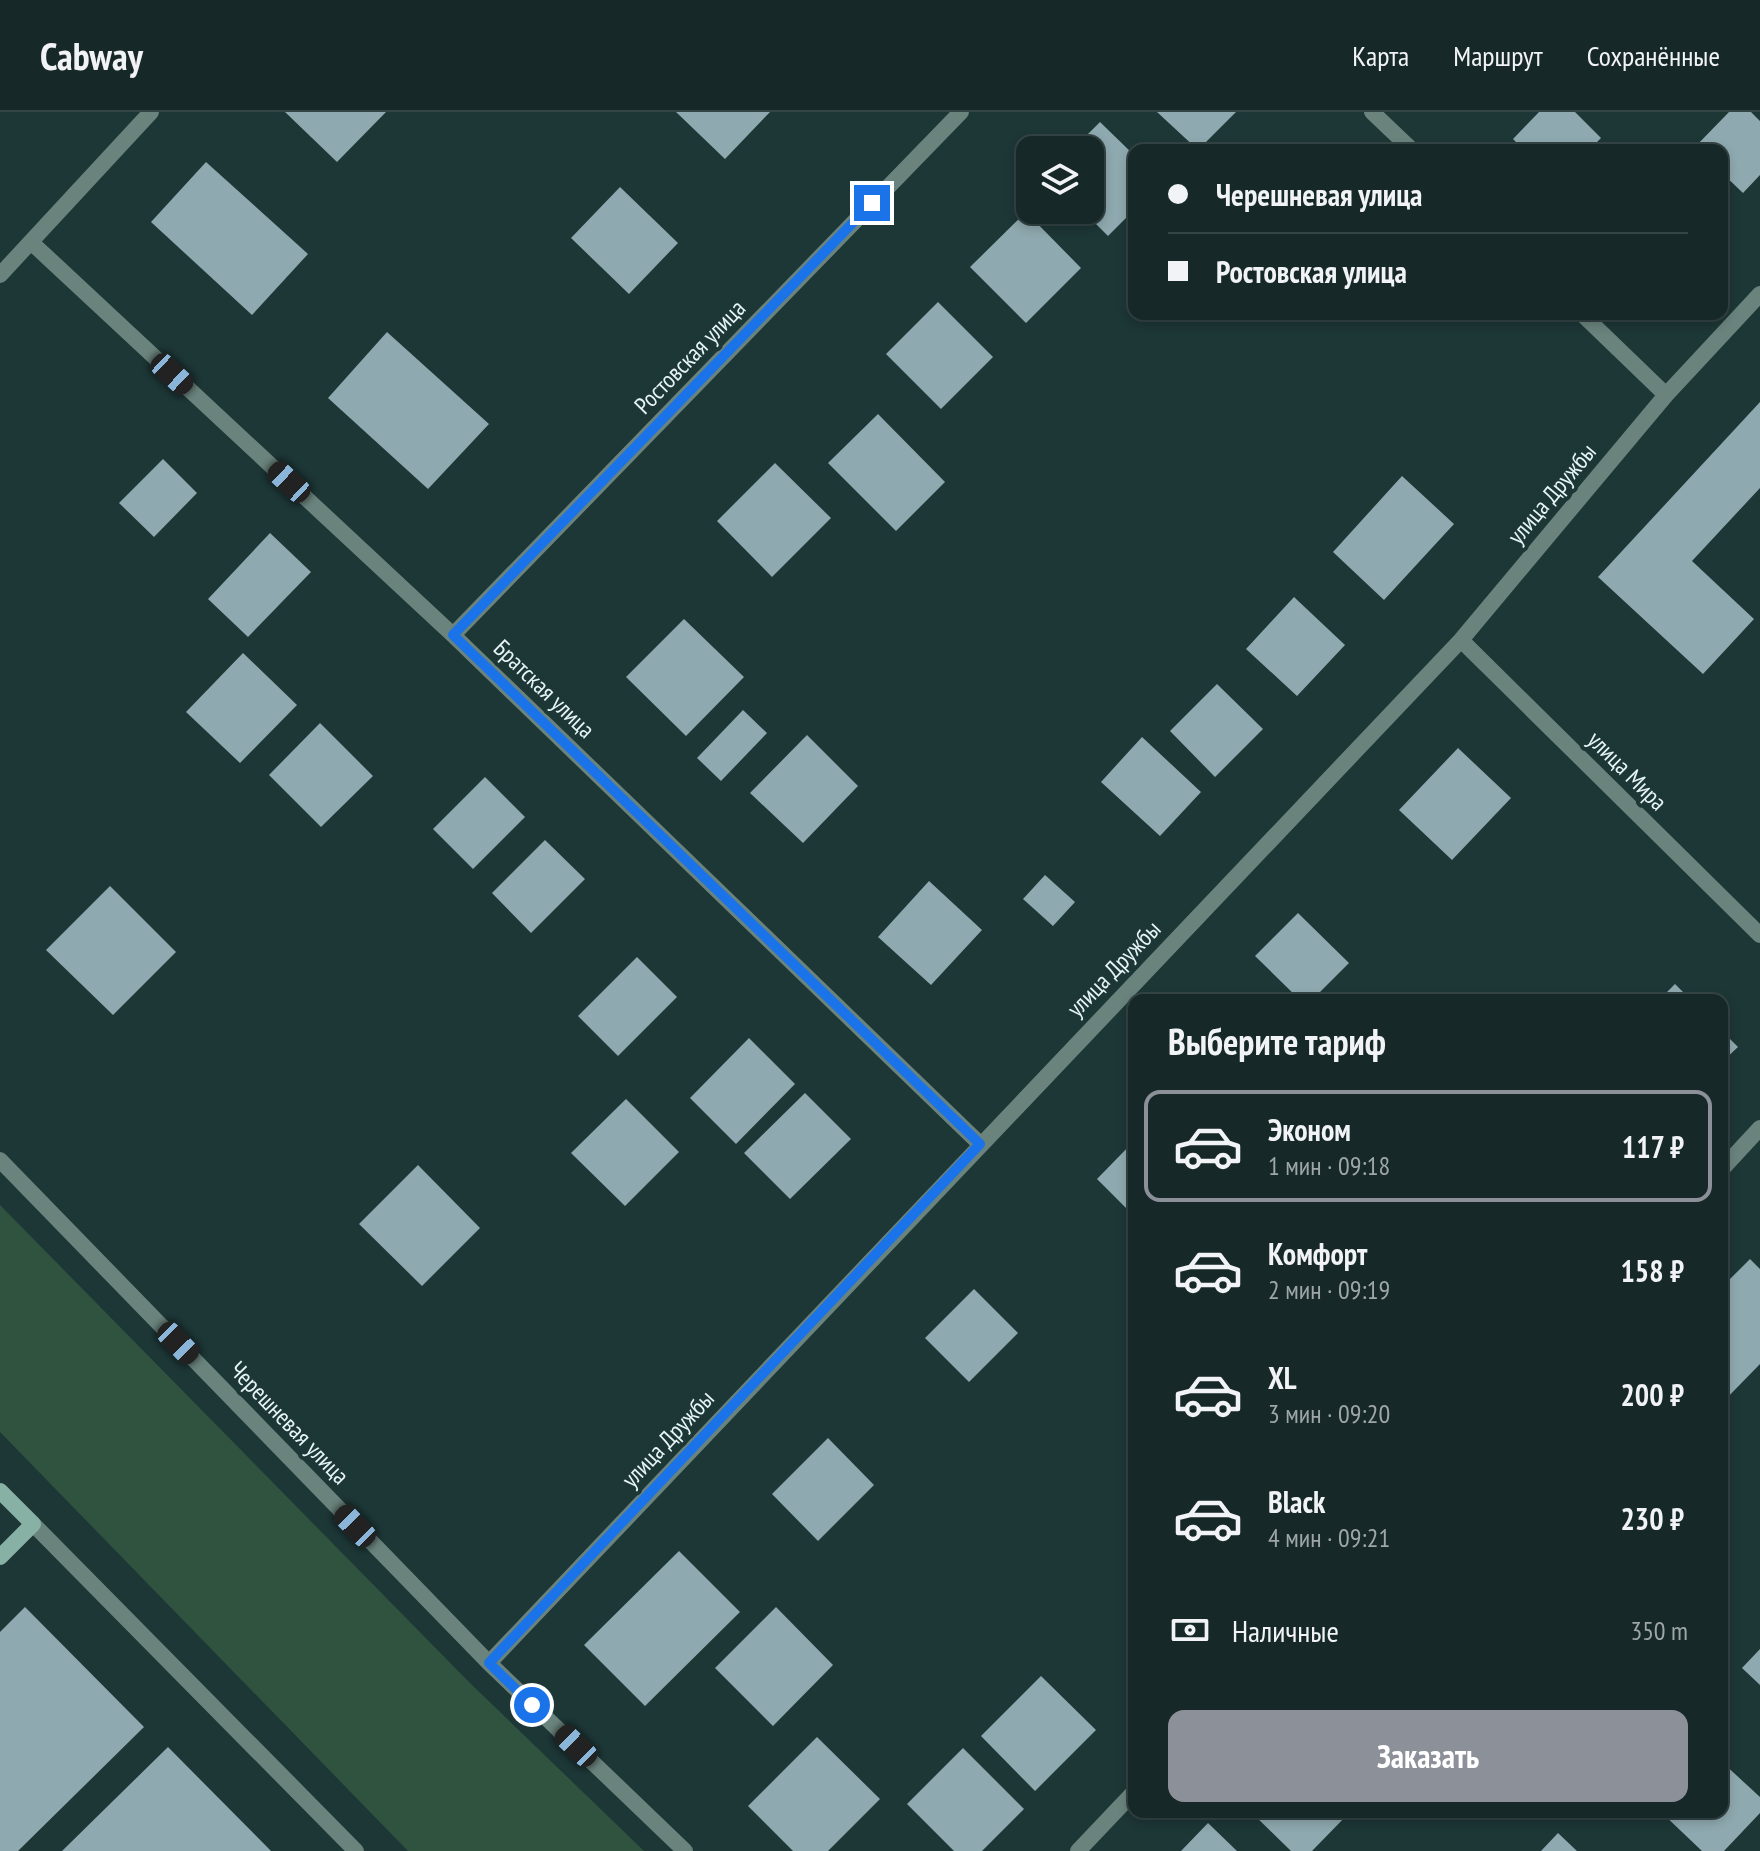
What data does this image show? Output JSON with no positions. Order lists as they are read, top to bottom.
{
  "streets": {
    "street": [
      "Ростовская улица",
      "улица Дружбы",
      "Братская улица",
      "улица Мира",
      "Черешневая улица"
    ]
  },
  "crossings": [
    ["Ростовская улица", "Братская улица"],
    ["улица Дружбы", "Братская улица"],
    ["улица Дружбы", "улица Мира"],
    ["улица Дружбы", "Черешневая улица"]
  ],
  "page": {
    "header": "Cabway",
    "nav": ["Карта", "Маршрут", "Сохранённые"],
    "banner": ["Черешневая улица", "Ростовская улица"],
    "heading": "Выберите тариф",
    "list": [
      {
        "name": "Эконом",
        "note": "1 мин · 09:18",
        "value": "117 ₽"
      },
      {
        "name": "Комфорт",
        "note": "2 мин · 09:19",
        "value": "158 ₽"
      },
      {
        "name": "XL",
        "note": "3 мин · 09:20",
        "value": "200 ₽"
      },
      {
        "name": "Black",
        "note": "4 мин · 09:21",
        "value": "230 ₽"
      }
    ],
    "pay": ["Наличные", "350 m"],
    "buttons": "Заказать"
  }
}
